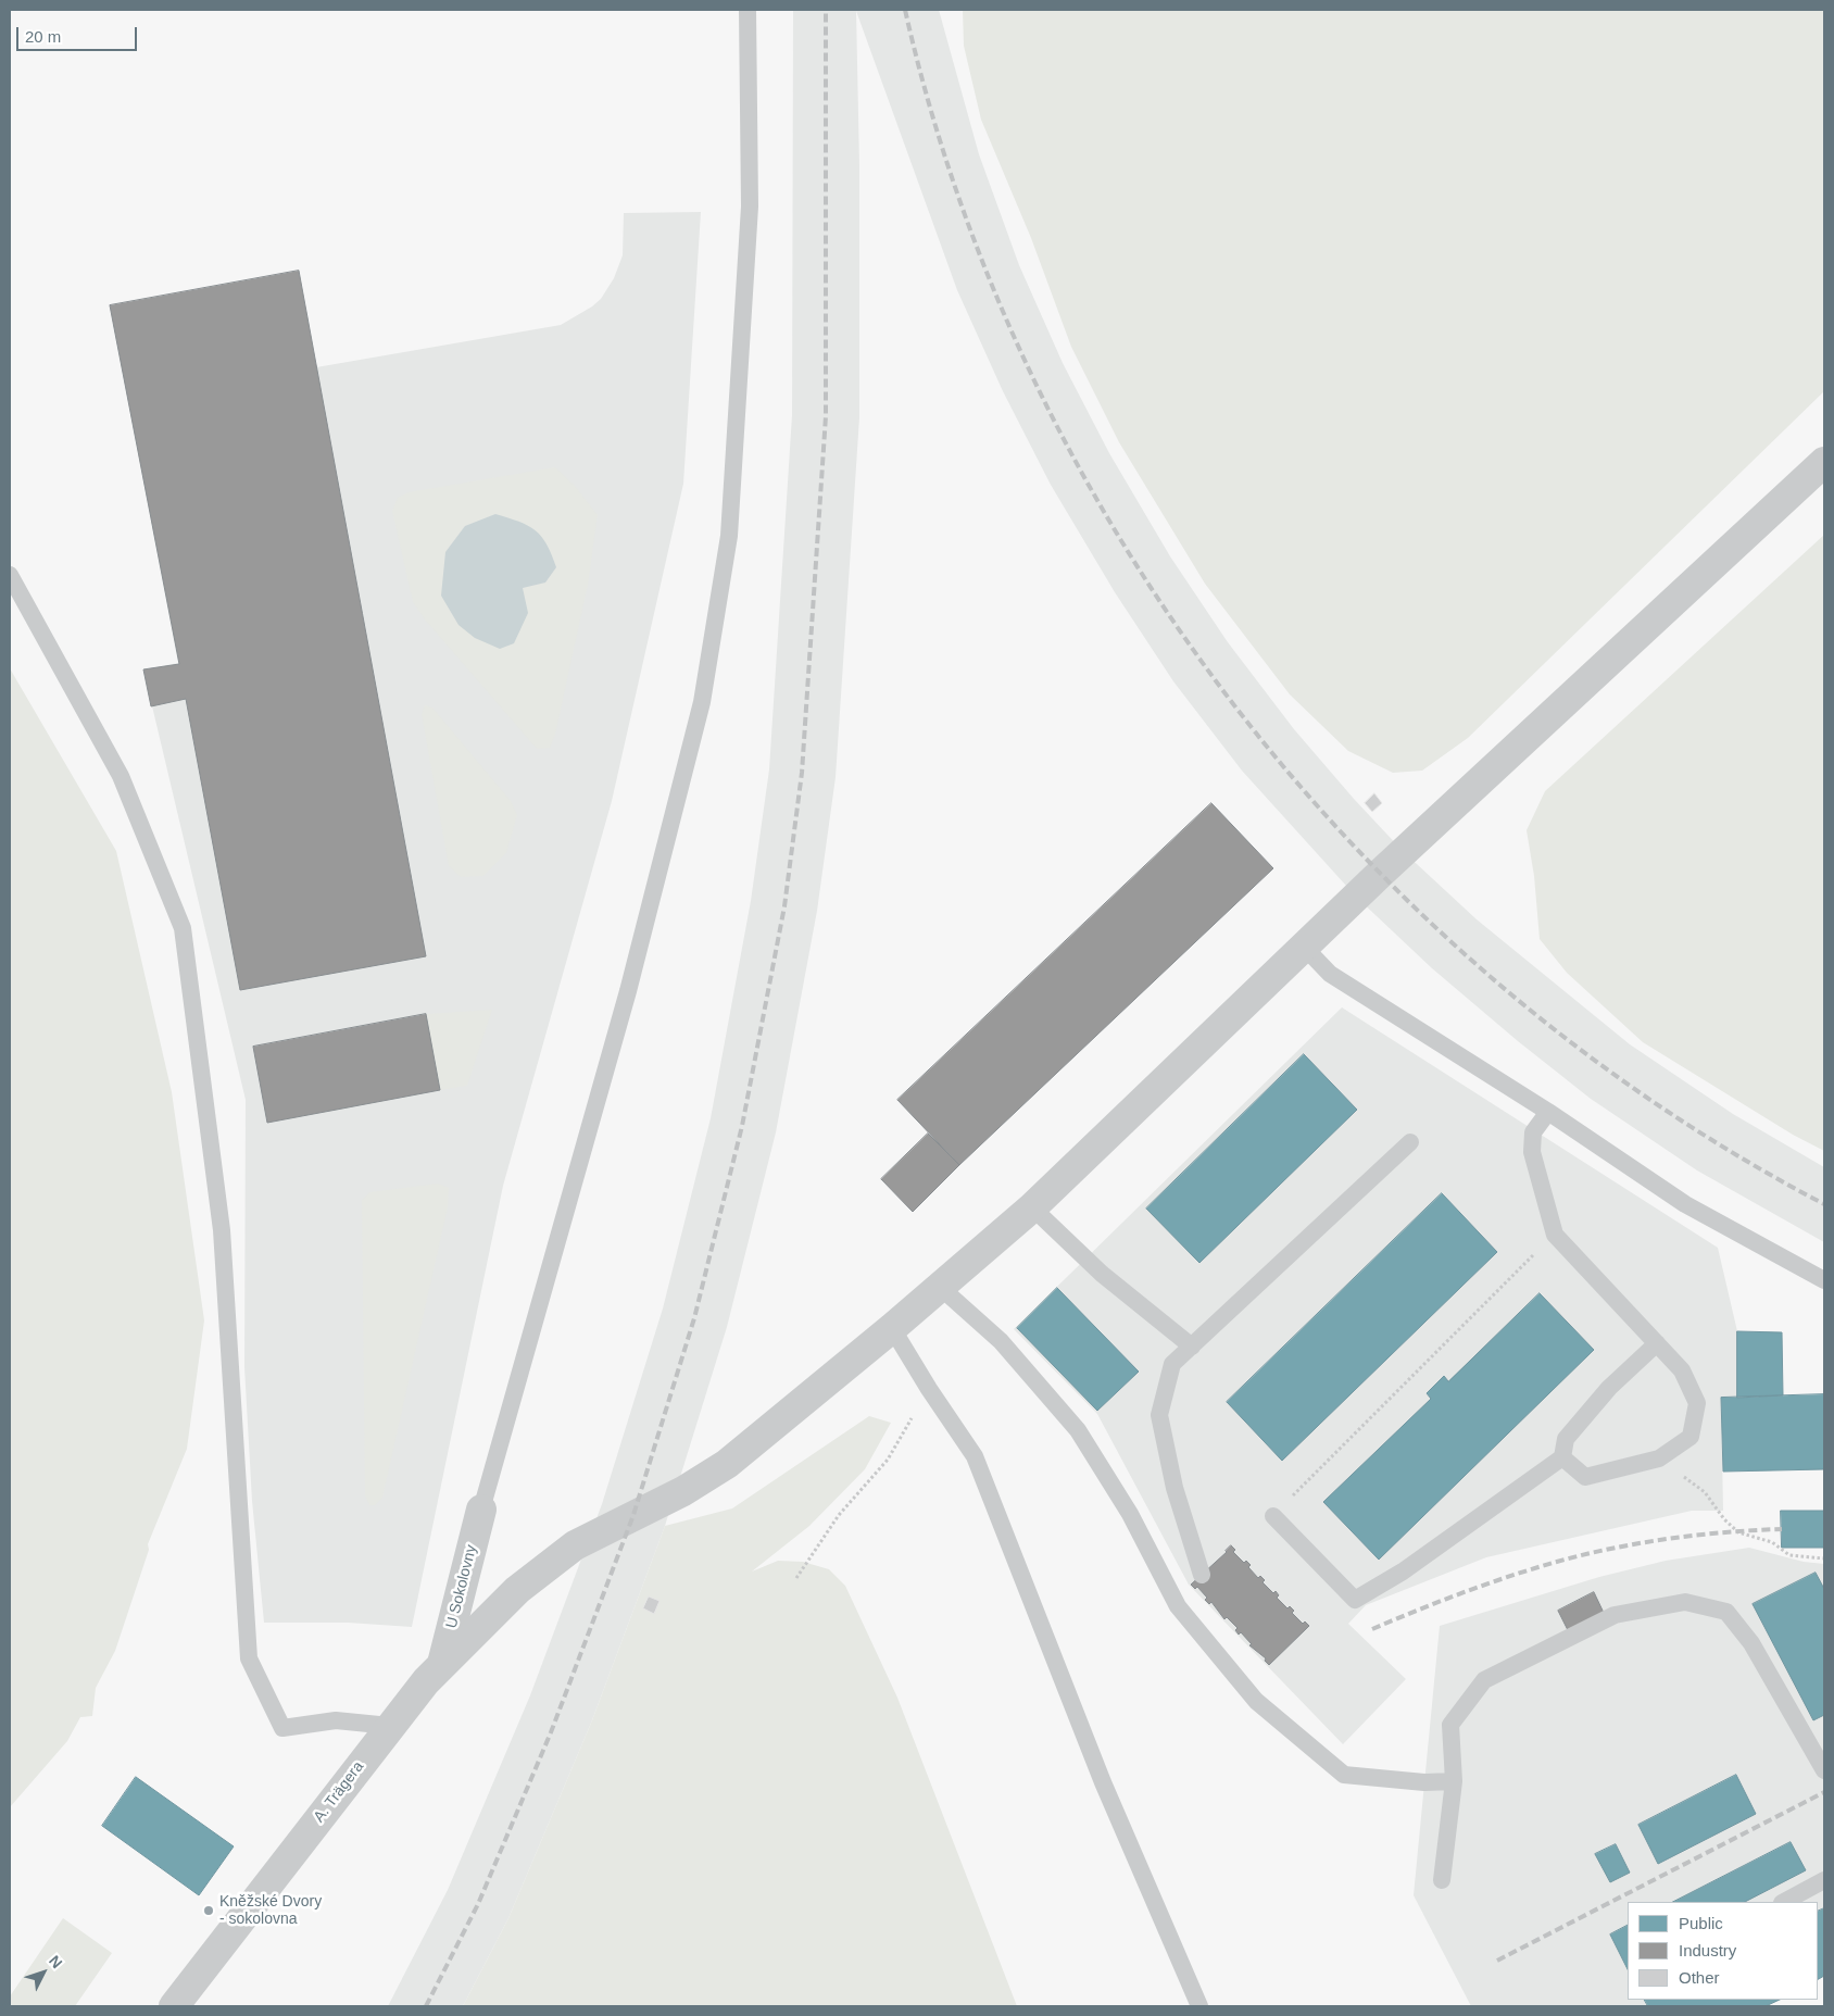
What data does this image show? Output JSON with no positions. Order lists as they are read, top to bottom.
{
  "streets": {
    "street": ["U Sokolovny", "A. Trägera"]
  },
  "crossings": [
    ["U Sokolovny", "A. Trägera"]
  ],
  "places": ["Kněžské Dvory - sokolovna"],
  "legend": ["Public", "Industry", "Other"],
  "scale_bar": "20 m",
  "north": "top right"
}
